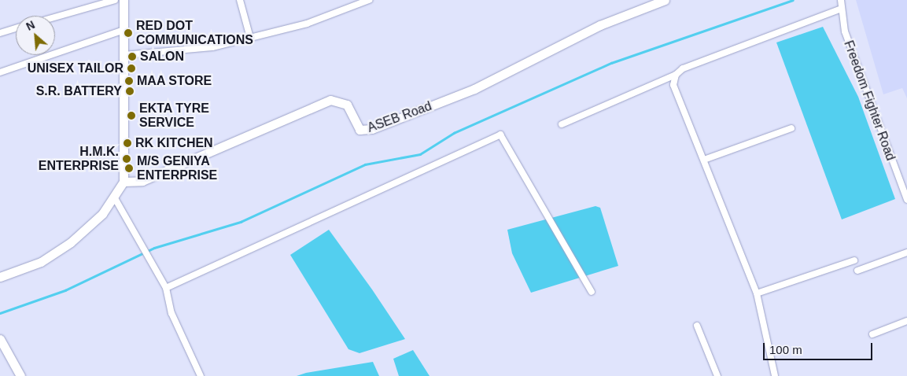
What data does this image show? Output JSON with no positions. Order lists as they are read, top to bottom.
{
  "streets": {
    "street": ["Freedom Fighter Road", "ASEB Road"]
  },
  "places": [
    "RED DOT COMMUNICATIONS",
    "SALON",
    "UNISEX TAILOR",
    "MAA STORE",
    "S.R. BATTERY",
    "EKTA TYRE SERVICE",
    "RK KITCHEN",
    "H.M.K. ENTERPRISE",
    "M/S GENIYA ENTERPRISE"
  ],
  "scale_bar": "100 m",
  "north": "top left"
}
